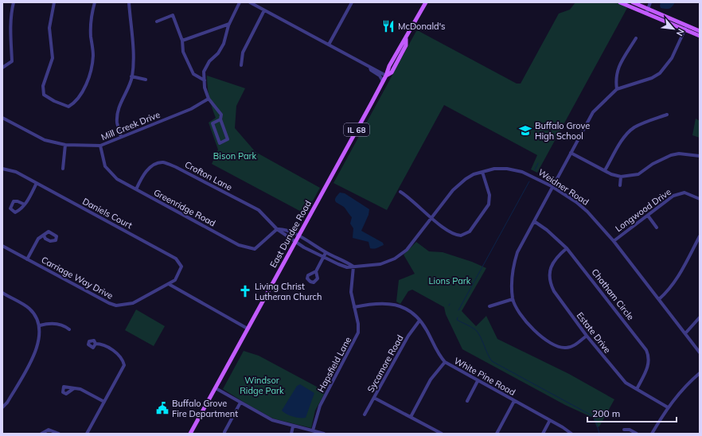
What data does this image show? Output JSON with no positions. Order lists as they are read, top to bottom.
{
  "streets": {
    "main road": ["IL 68", "East Dundee Road"],
    "street": [
      "Mill Creek Drive",
      "Crofton Lane",
      "Weidner Road",
      "Greenridge Road",
      "Longwood Drive",
      "Daniels Court",
      "Carriage Way Drive",
      "Chatham Circle",
      "Estate Drive",
      "Sycamore Road",
      "Hapsfield Lane",
      "White Pine Road"
    ]
  },
  "crossings": [
    ["Mill Creek Drive", "Greenridge Road"],
    ["Crofton Lane", "Weidner Road"],
    ["Crofton Lane", "Greenridge Road"],
    ["Crofton Lane", "East Dundee Road"],
    ["Weidner Road", "Longwood Drive"],
    ["Weidner Road", "East Dundee Road"],
    ["Weidner Road", "Hapsfield Lane"],
    ["Daniels Court", "Carriage Way Drive"],
    ["Chatham Circle", "Estate Drive"],
    ["Sycamore Road", "White Pine Road"],
    ["Hapsfield Lane", "White Pine Road"]
  ],
  "parks": ["Bison Park", "Lions Park", "Windsor Ridge Park"],
  "places": {
    "restaurant": ["McDonald's"],
    "school or university": ["Buffalo Grove High School"],
    "church": ["Living Christ Lutheran Church"],
    "public building": ["Buffalo Grove Fire Department"]
  },
  "scale_bar": "200 m",
  "north": "bottom right"
}
